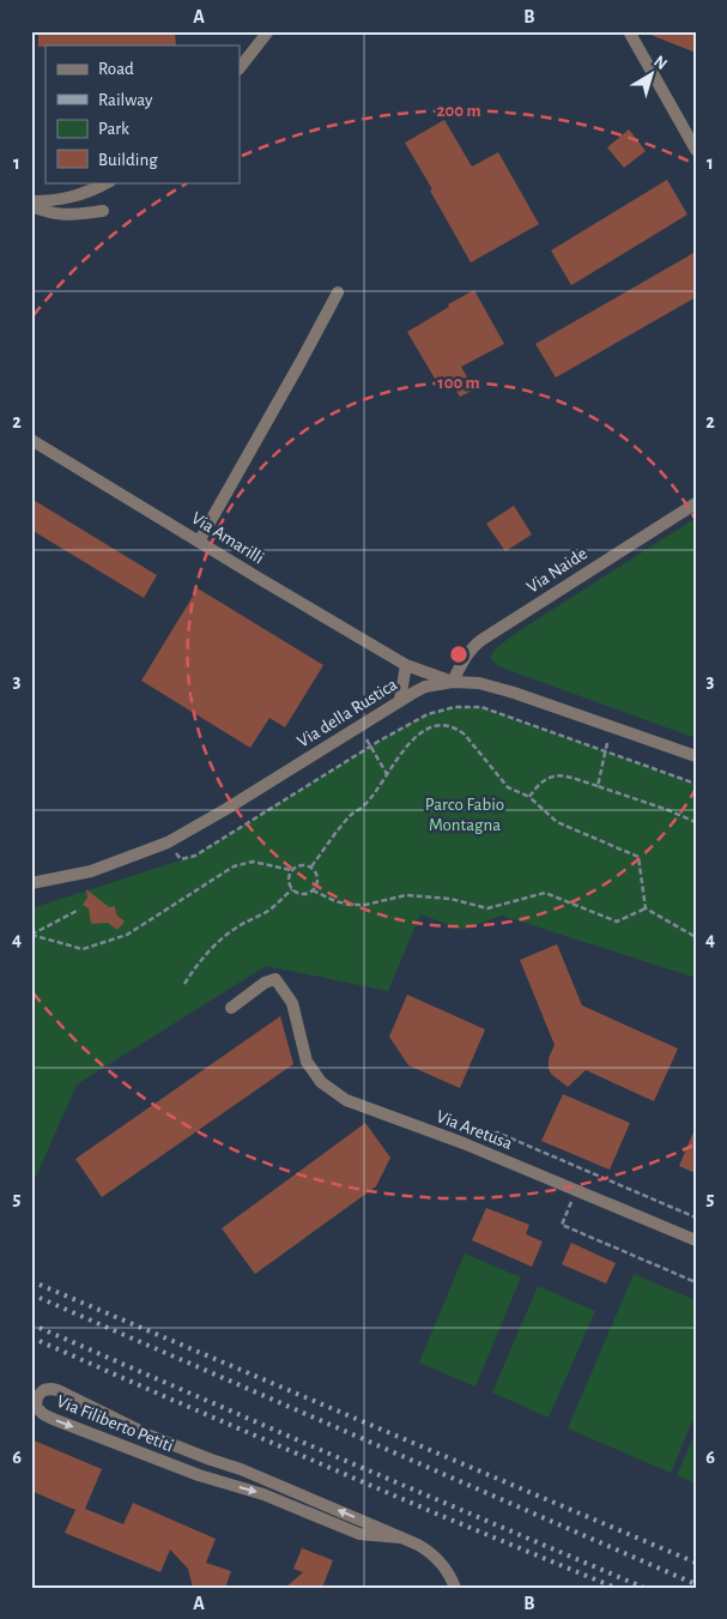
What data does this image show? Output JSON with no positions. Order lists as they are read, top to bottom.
{
  "streets": {
    "street": [
      "Via Amarilli",
      "Via Naide",
      "Via della Rustica",
      "Via Aretusa",
      "Via Filiberto Petiti"
    ]
  },
  "crossings": [
    ["Via Amarilli", "Via Naide"],
    ["Via Amarilli", "Via della Rustica"],
    ["Via Naide", "Via della Rustica"]
  ],
  "parks": ["Parco Fabio Montagna"],
  "legend": [
    "Road",
    "Railway",
    "Park",
    "Building"
  ],
  "north": "top right",
  "grid": {
    "columns": ["A", "B"],
    "rows": [
      "1",
      "2",
      "3",
      "4",
      "5",
      "6"
    ]
  },
  "rings": ["200 m", "100 m"]
}
